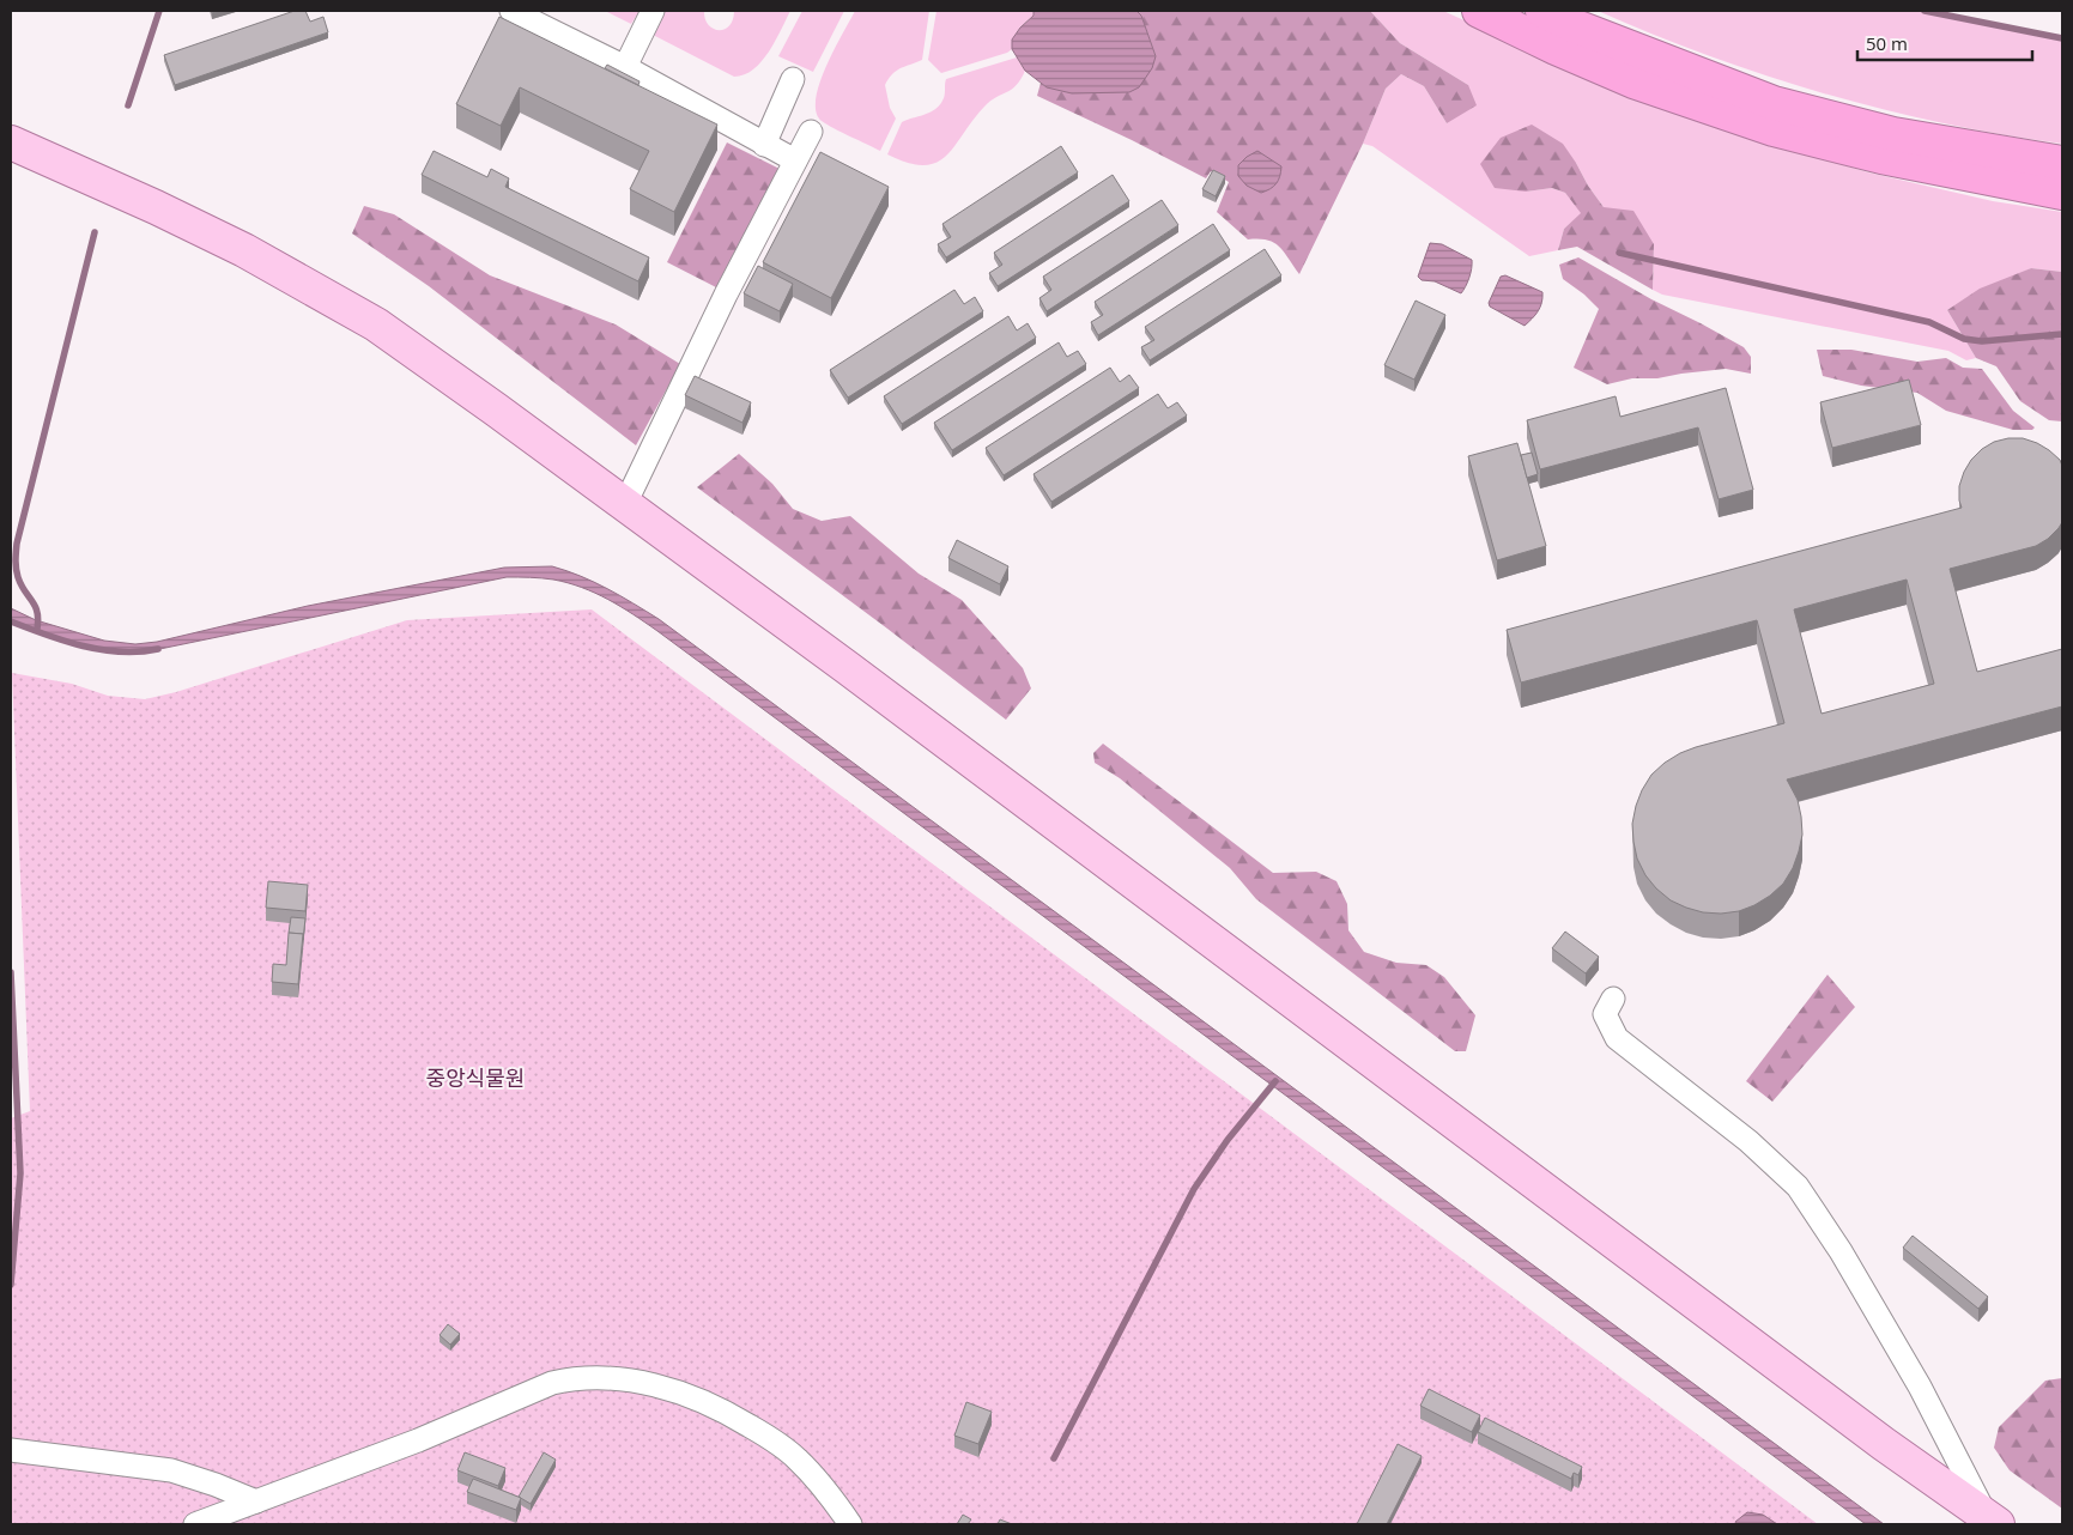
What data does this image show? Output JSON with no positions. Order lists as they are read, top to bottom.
{
  "parks": ["중앙식물원"],
  "scale_bar": "50 m"
}
